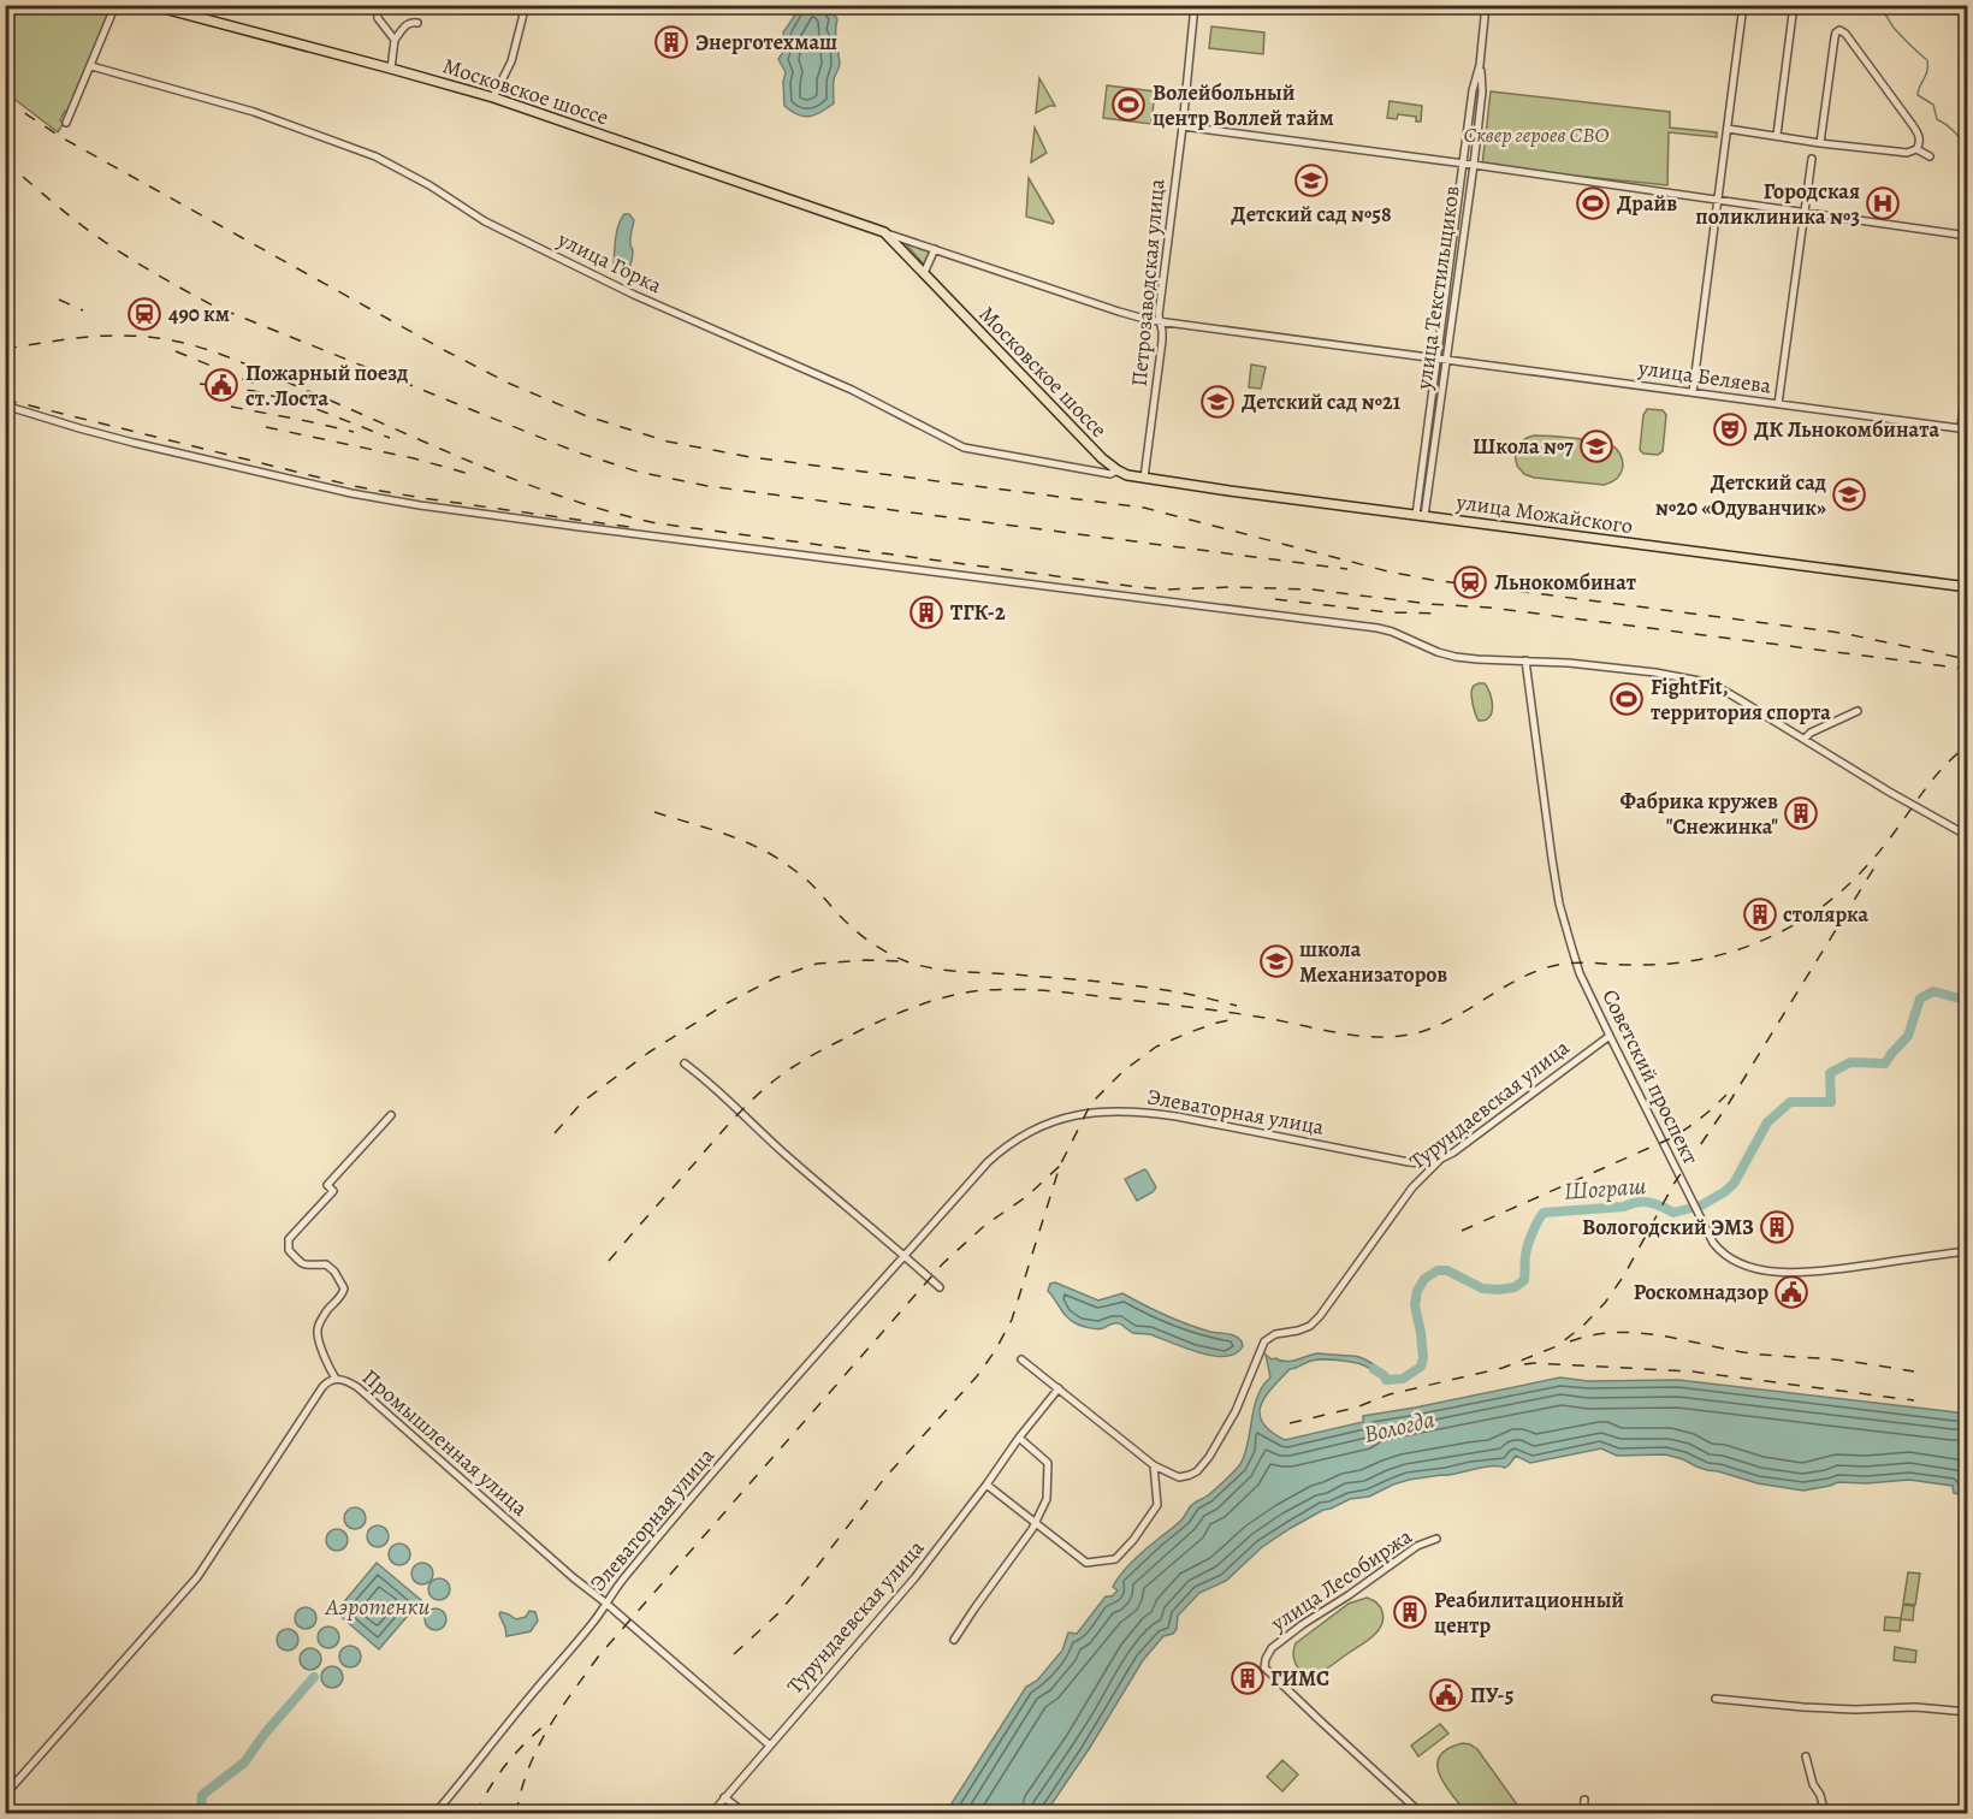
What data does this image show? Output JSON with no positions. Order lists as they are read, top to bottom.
{
  "streets": {
    "main road": ["Московское шоссе", "улица Можайского"],
    "street": [
      "улица Горка",
      "Петрозаводская улица",
      "улица Текстильщиков",
      "улица Беляева",
      "Советский проспект",
      "Турундаевская улица",
      "Элеваторная улица",
      "Промышленная улица",
      "улица Лесобиржа"
    ]
  },
  "crossings": [
    ["Московское шоссе", "улица Горка"],
    ["Московское шоссе", "Петрозаводская улица"],
    ["Московское шоссе", "улица Текстильщиков"],
    ["Московское шоссе", "улица Беляева"],
    ["Московское шоссе", "улица Можайского"],
    ["улица Горка", "улица Можайского"],
    ["Петрозаводская улица", "улица Можайского"],
    ["улица Текстильщиков", "улица Беляева"],
    ["улица Текстильщиков", "улица Можайского"],
    ["Советский проспект", "Турундаевская улица"],
    ["Турундаевская улица", "Элеваторная улица"],
    ["Турундаевская улица", "Промышленная улица"],
    ["Элеваторная улица", "Промышленная улица"]
  ],
  "water": ["Шограш", "Вологда", "Аэротенки"],
  "parks": ["Сквер героев СВО"],
  "places": {
    "building": [
      "Энерготехмаш",
      "ТГК-2",
      "Фабрика кружев \"Снежинка\"",
      "столярка",
      "Вологодский ЭМЗ",
      "Реабилитационный центр",
      "ГИМС"
    ],
    "sports": ["Волейбольный центр Воллей тайм", "Драйв", "FightFit, территория спорта"],
    "school or university": [
      "Детский сад №58",
      "Детский сад №21",
      "Школа №7",
      "Детский сад №20 «Одуванчик»",
      "школа Механизаторов"
    ],
    "hospital": ["Городская поликлиника №3"],
    "station": ["490 км", "Льнокомбинат"],
    "public building": ["Пожарный поезд ст. Лоста", "Роскомнадзор", "ПУ-5"],
    "theatre": ["ДК Льнокомбината"]
  }
}
